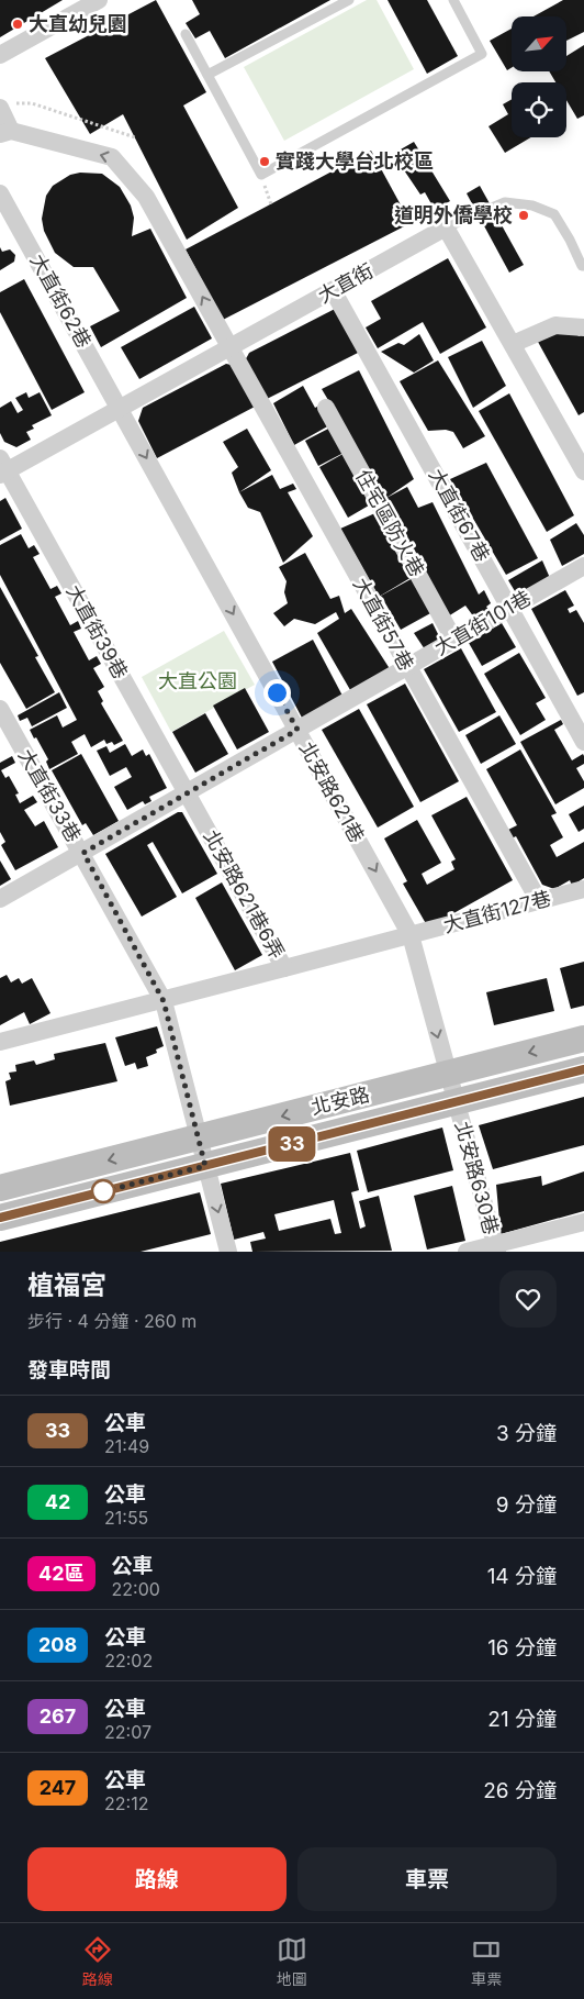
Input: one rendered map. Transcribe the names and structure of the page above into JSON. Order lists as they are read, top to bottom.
{
  "streets": {
    "main road": ["北安路"],
    "street": [
      "大直街",
      "大直街62巷",
      "大直街67巷",
      "住宅區防火巷",
      "大直街101巷",
      "大直街57巷",
      "大直街39巷",
      "北安路621巷",
      "大直街33巷",
      "北安路621巷6弄",
      "大直街127巷",
      "北安路630巷"
    ]
  },
  "crossings": [
    ["大直街", "大直街62巷"],
    ["大直街", "大直街67巷"],
    ["大直街", "大直街57巷"],
    ["大直街", "大直街39巷"],
    ["大直街", "北安路621巷"],
    ["大直街62巷", "北安路621巷"],
    ["大直街67巷", "大直街101巷"],
    ["住宅區防火巷", "大直街101巷"],
    ["大直街101巷", "大直街57巷"],
    ["大直街101巷", "大直街39巷"],
    ["大直街101巷", "北安路621巷"],
    ["大直街101巷", "大直街33巷"],
    ["大直街101巷", "北安路621巷6弄"],
    ["大直街57巷", "大直街127巷"],
    ["大直街39巷", "北安路621巷6弄"],
    ["北安路621巷", "北安路621巷6弄"],
    ["北安路621巷", "大直街127巷"],
    ["北安路621巷", "北安路"],
    ["北安路621巷", "北安路630巷"],
    ["大直街33巷", "北安路"],
    ["北安路621巷6弄", "大直街127巷"],
    ["北安路", "北安路630巷"]
  ],
  "one_way": ["北安路621巷"],
  "parks": ["大直公園"],
  "places": ["大直幼兒園", "實踐大學台北校區", "道明外僑學校"],
  "lines": ["bus line 33"],
  "north": "top right",
  "page": {
    "on_map": "33",
    "heading": [
      ["植福宮", "步行 · 4 分鐘 · 260 m"],
      "發車時間"
    ],
    "list": [
      {
        "mark": "33",
        "name": "公車",
        "note": "21:49",
        "value": "3 分鐘"
      },
      {
        "mark": "42",
        "name": "公車",
        "note": "21:55",
        "value": "9 分鐘"
      },
      {
        "mark": "42區",
        "name": "公車",
        "note": "22:00",
        "value": "14 分鐘"
      },
      {
        "mark": "208",
        "name": "公車",
        "note": "22:02",
        "value": "16 分鐘"
      },
      {
        "mark": "267",
        "name": "公車",
        "note": "22:07",
        "value": "21 分鐘"
      },
      {
        "mark": "247",
        "name": "公車",
        "note": "22:12",
        "value": "26 分鐘"
      }
    ],
    "buttons": ["路線", "車票"],
    "tabs": ["路線", "地圖", "車票"]
  }
}
